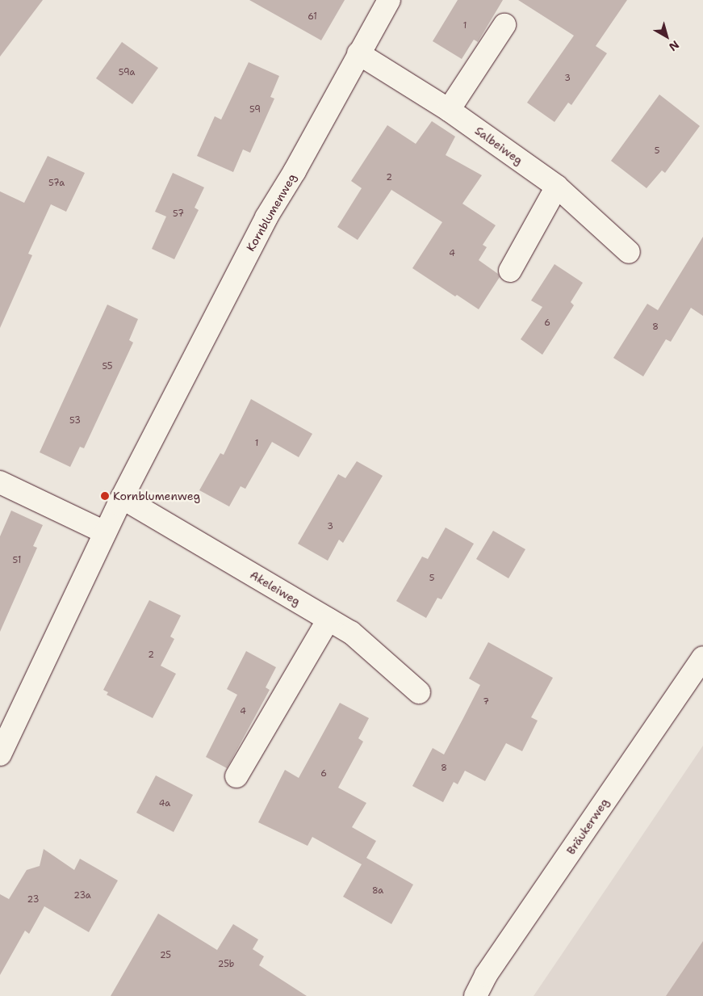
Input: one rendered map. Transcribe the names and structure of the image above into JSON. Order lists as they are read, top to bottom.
{
  "streets": {
    "street": [
      "Salbeiweg",
      "Kornblumenweg",
      "Akeleiweg",
      "Bräukerweg"
    ]
  },
  "crossings": [
    ["Salbeiweg", "Kornblumenweg"],
    ["Kornblumenweg", "Akeleiweg"]
  ],
  "places": ["Kornblumenweg"],
  "house_numbers": [
    "61",
    "1",
    "59a",
    "3",
    "59",
    "5",
    "2",
    "57a",
    "57",
    "4",
    "6",
    "8",
    "55",
    "53",
    "1",
    "3",
    "51",
    "5",
    "2",
    "7",
    "4",
    "8",
    "6",
    "4a",
    "8a",
    "23a",
    "23",
    "25",
    "25b"
  ],
  "north": "bottom right"
}
